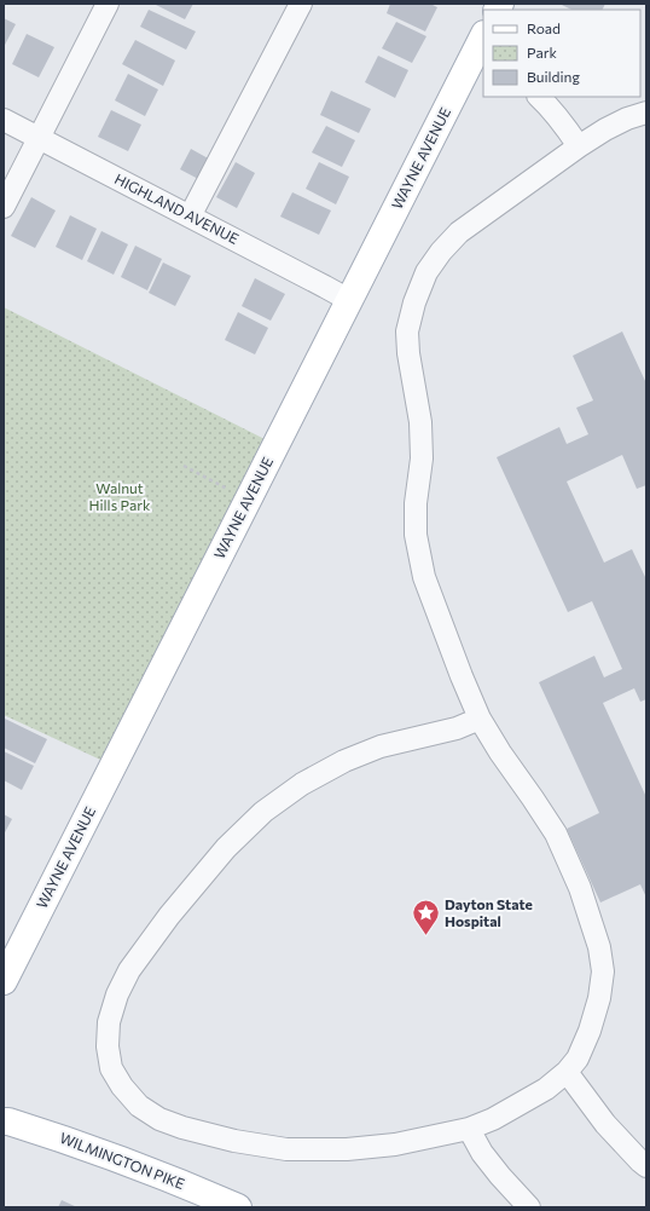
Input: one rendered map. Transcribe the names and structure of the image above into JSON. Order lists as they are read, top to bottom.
{
  "streets": {
    "main road": ["WAYNE AVENUE", "WILMINGTON PIKE"],
    "street": ["HIGHLAND AVENUE"]
  },
  "crossings": [
    ["WAYNE AVENUE", "HIGHLAND AVENUE"]
  ],
  "parks": ["Walnut Hills Park"],
  "places": {
    "place": ["Dayton State Hospital"]
  },
  "legend": ["Road", "Park", "Building"]
}
